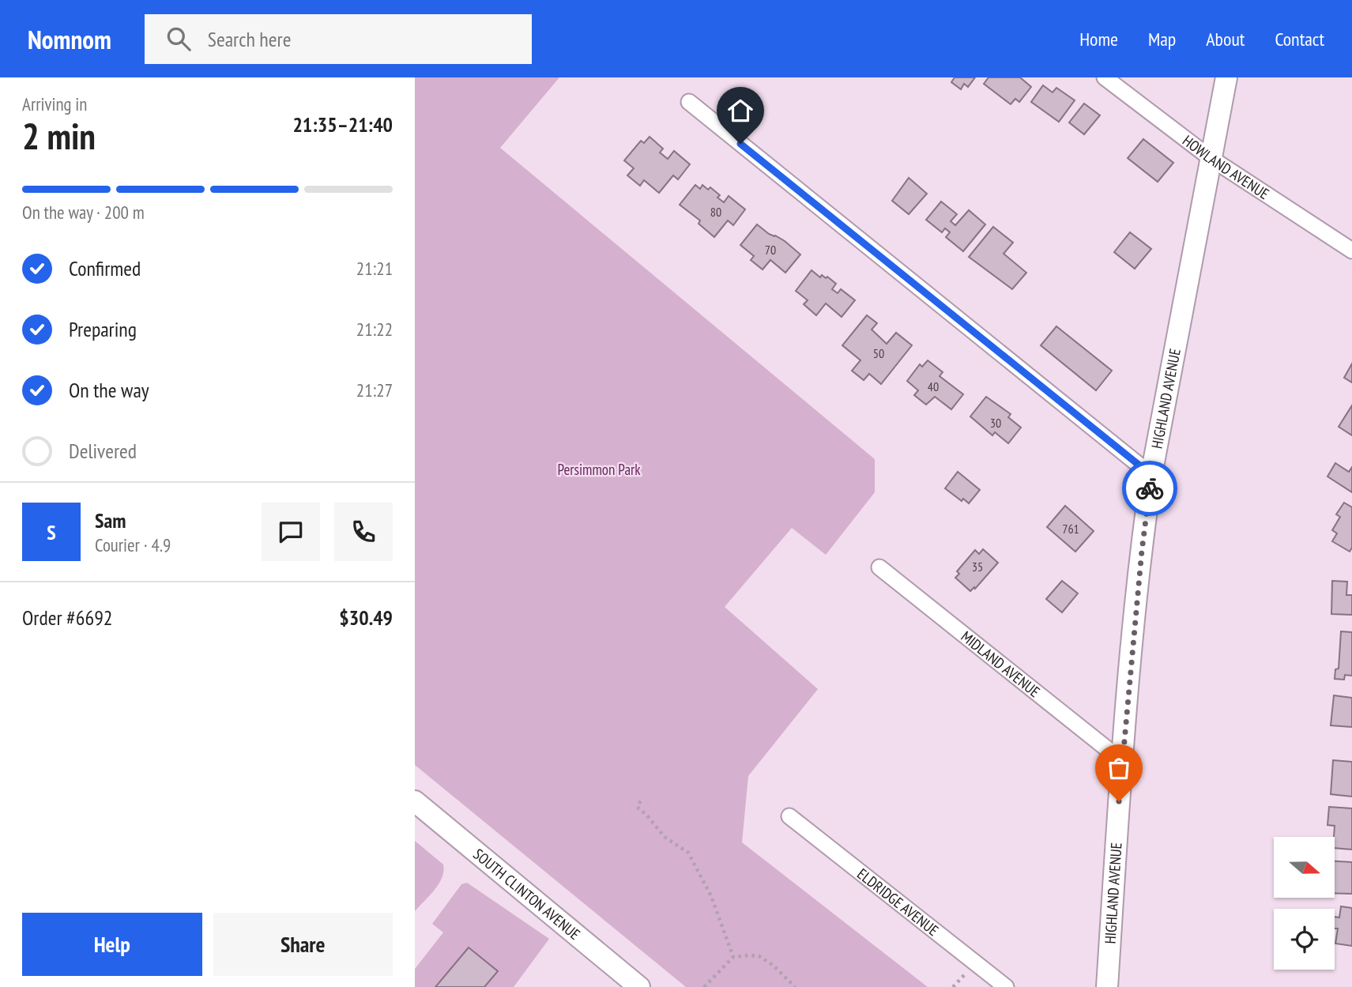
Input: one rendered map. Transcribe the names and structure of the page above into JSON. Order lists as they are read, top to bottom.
{
  "streets": {
    "street": [
      "HOWLAND AVENUE",
      "HIGHLAND AVENUE",
      "MIDLAND AVENUE",
      "SOUTH CLINTON AVENUE",
      "ELDRIDGE AVENUE"
    ]
  },
  "crossings": [
    ["HOWLAND AVENUE", "HIGHLAND AVENUE"],
    ["HIGHLAND AVENUE", "MIDLAND AVENUE"]
  ],
  "parks": ["Persimmon Park"],
  "house_numbers": [
    "80",
    "70",
    "50",
    "40",
    "30",
    "761",
    "35"
  ],
  "north": "right",
  "page": {
    "header": "Nomnom",
    "search": "Search here",
    "nav": [
      "Home",
      "Map",
      "About",
      "Contact"
    ],
    "heading": ["2 min", "Arriving in", "21:35–21:40"],
    "panel": [
      "Sam",
      "Courier · 4.9",
      "Order #6692",
      "$30.49"
    ],
    "bar": "On the way · 200 m",
    "list": [
      ["Confirmed", "21:21"],
      ["Preparing", "21:22"],
      ["On the way", "21:27"],
      "Delivered"
    ],
    "round": "S",
    "buttons": ["Help", "Share"]
  }
}
